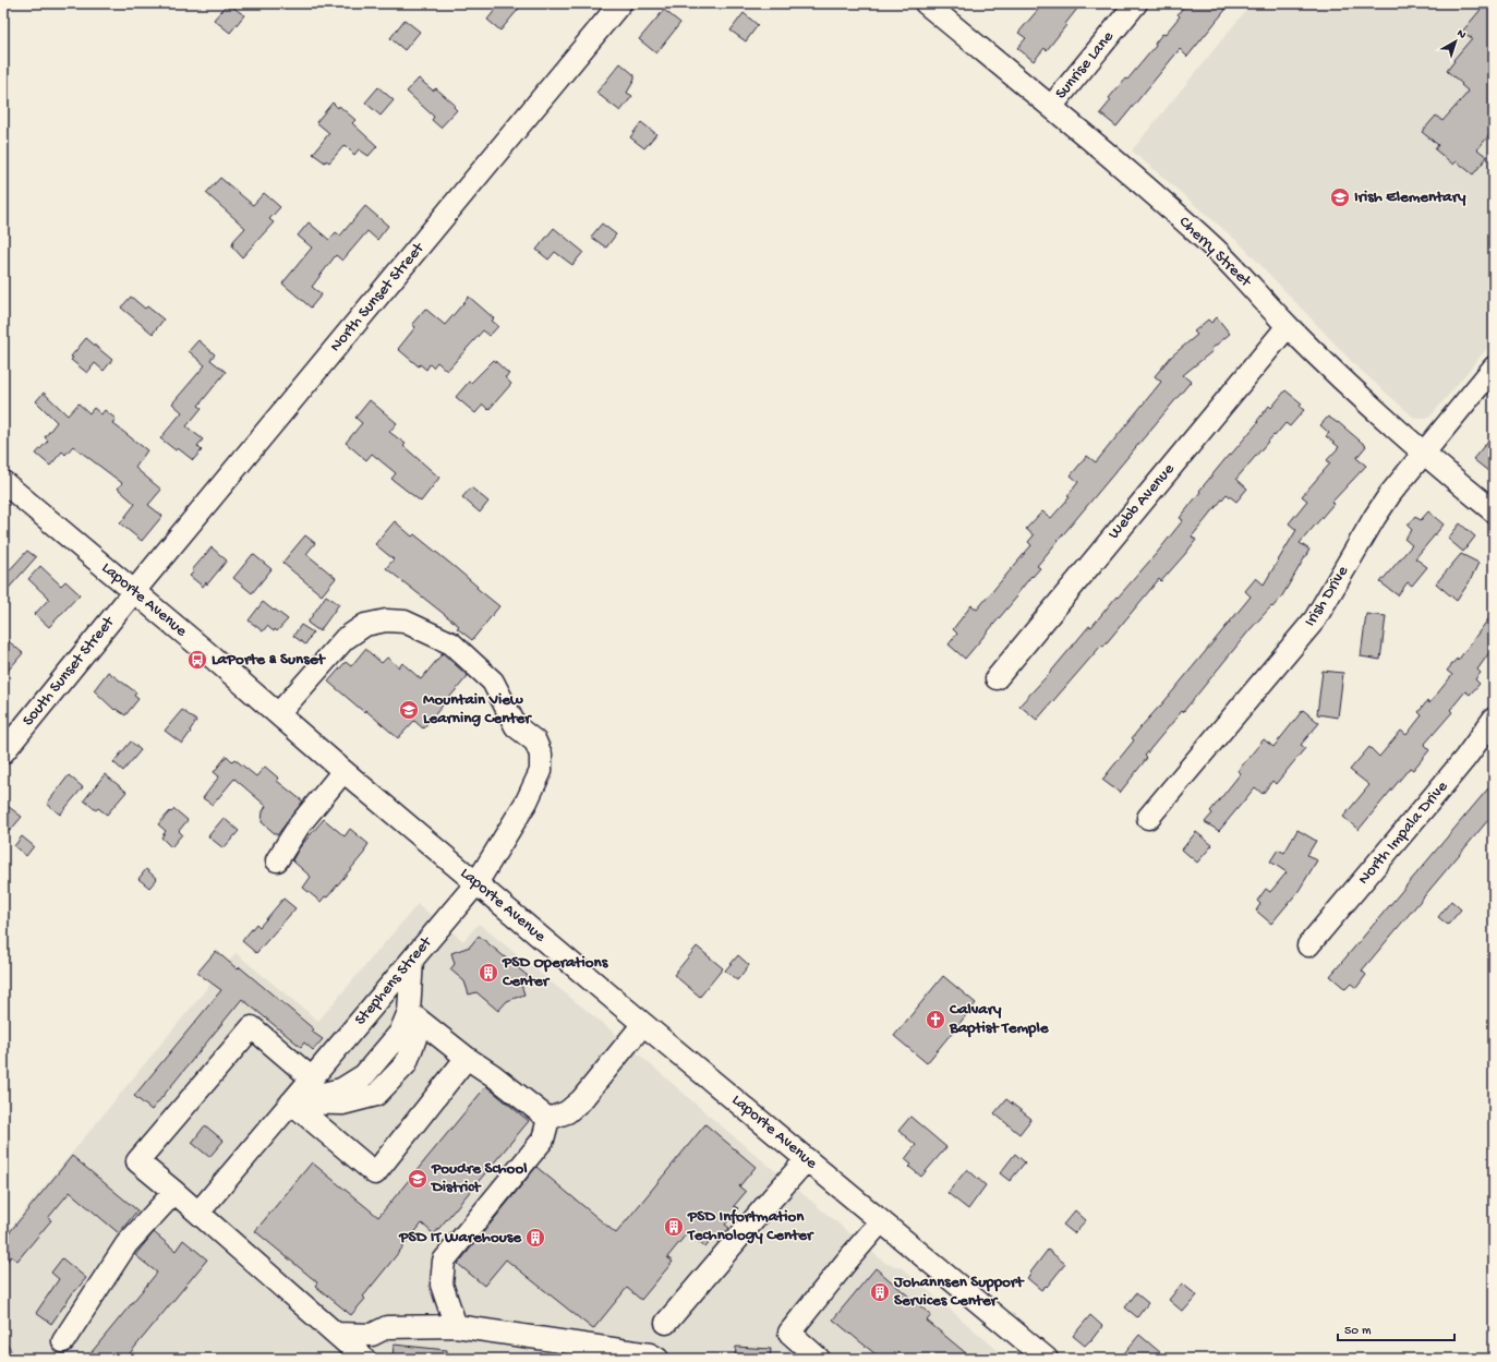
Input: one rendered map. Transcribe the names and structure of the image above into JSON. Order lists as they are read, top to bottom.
{
  "streets": {
    "street": [
      "Sunrise Lane",
      "Cherry Street",
      "North Sunset Street",
      "Webb Avenue",
      "Irish Drive",
      "Laporte Avenue",
      "South Sunset Street",
      "North Impala Drive",
      "Stephens Street"
    ]
  },
  "crossings": [
    ["Sunrise Lane", "Cherry Street"],
    ["Cherry Street", "Webb Avenue"],
    ["Cherry Street", "Irish Drive"],
    ["North Sunset Street", "Laporte Avenue"],
    ["North Sunset Street", "South Sunset Street"],
    ["Laporte Avenue", "South Sunset Street"],
    ["Laporte Avenue", "Stephens Street"]
  ],
  "places": {
    "school or university": ["Irish Elementary", "Mountain View Learning Center", "Poudre School District"],
    "bus stop": ["LaPorte & Sunset"],
    "building": [
      "PSD Operations Center",
      "PSD Infortmation Technology Center",
      "PSD IT Warehouse",
      "Johannsen Support Services Center"
    ],
    "church": ["Calvary Baptist Temple"]
  },
  "scale_bar": "50 m",
  "north": "top right"
}
